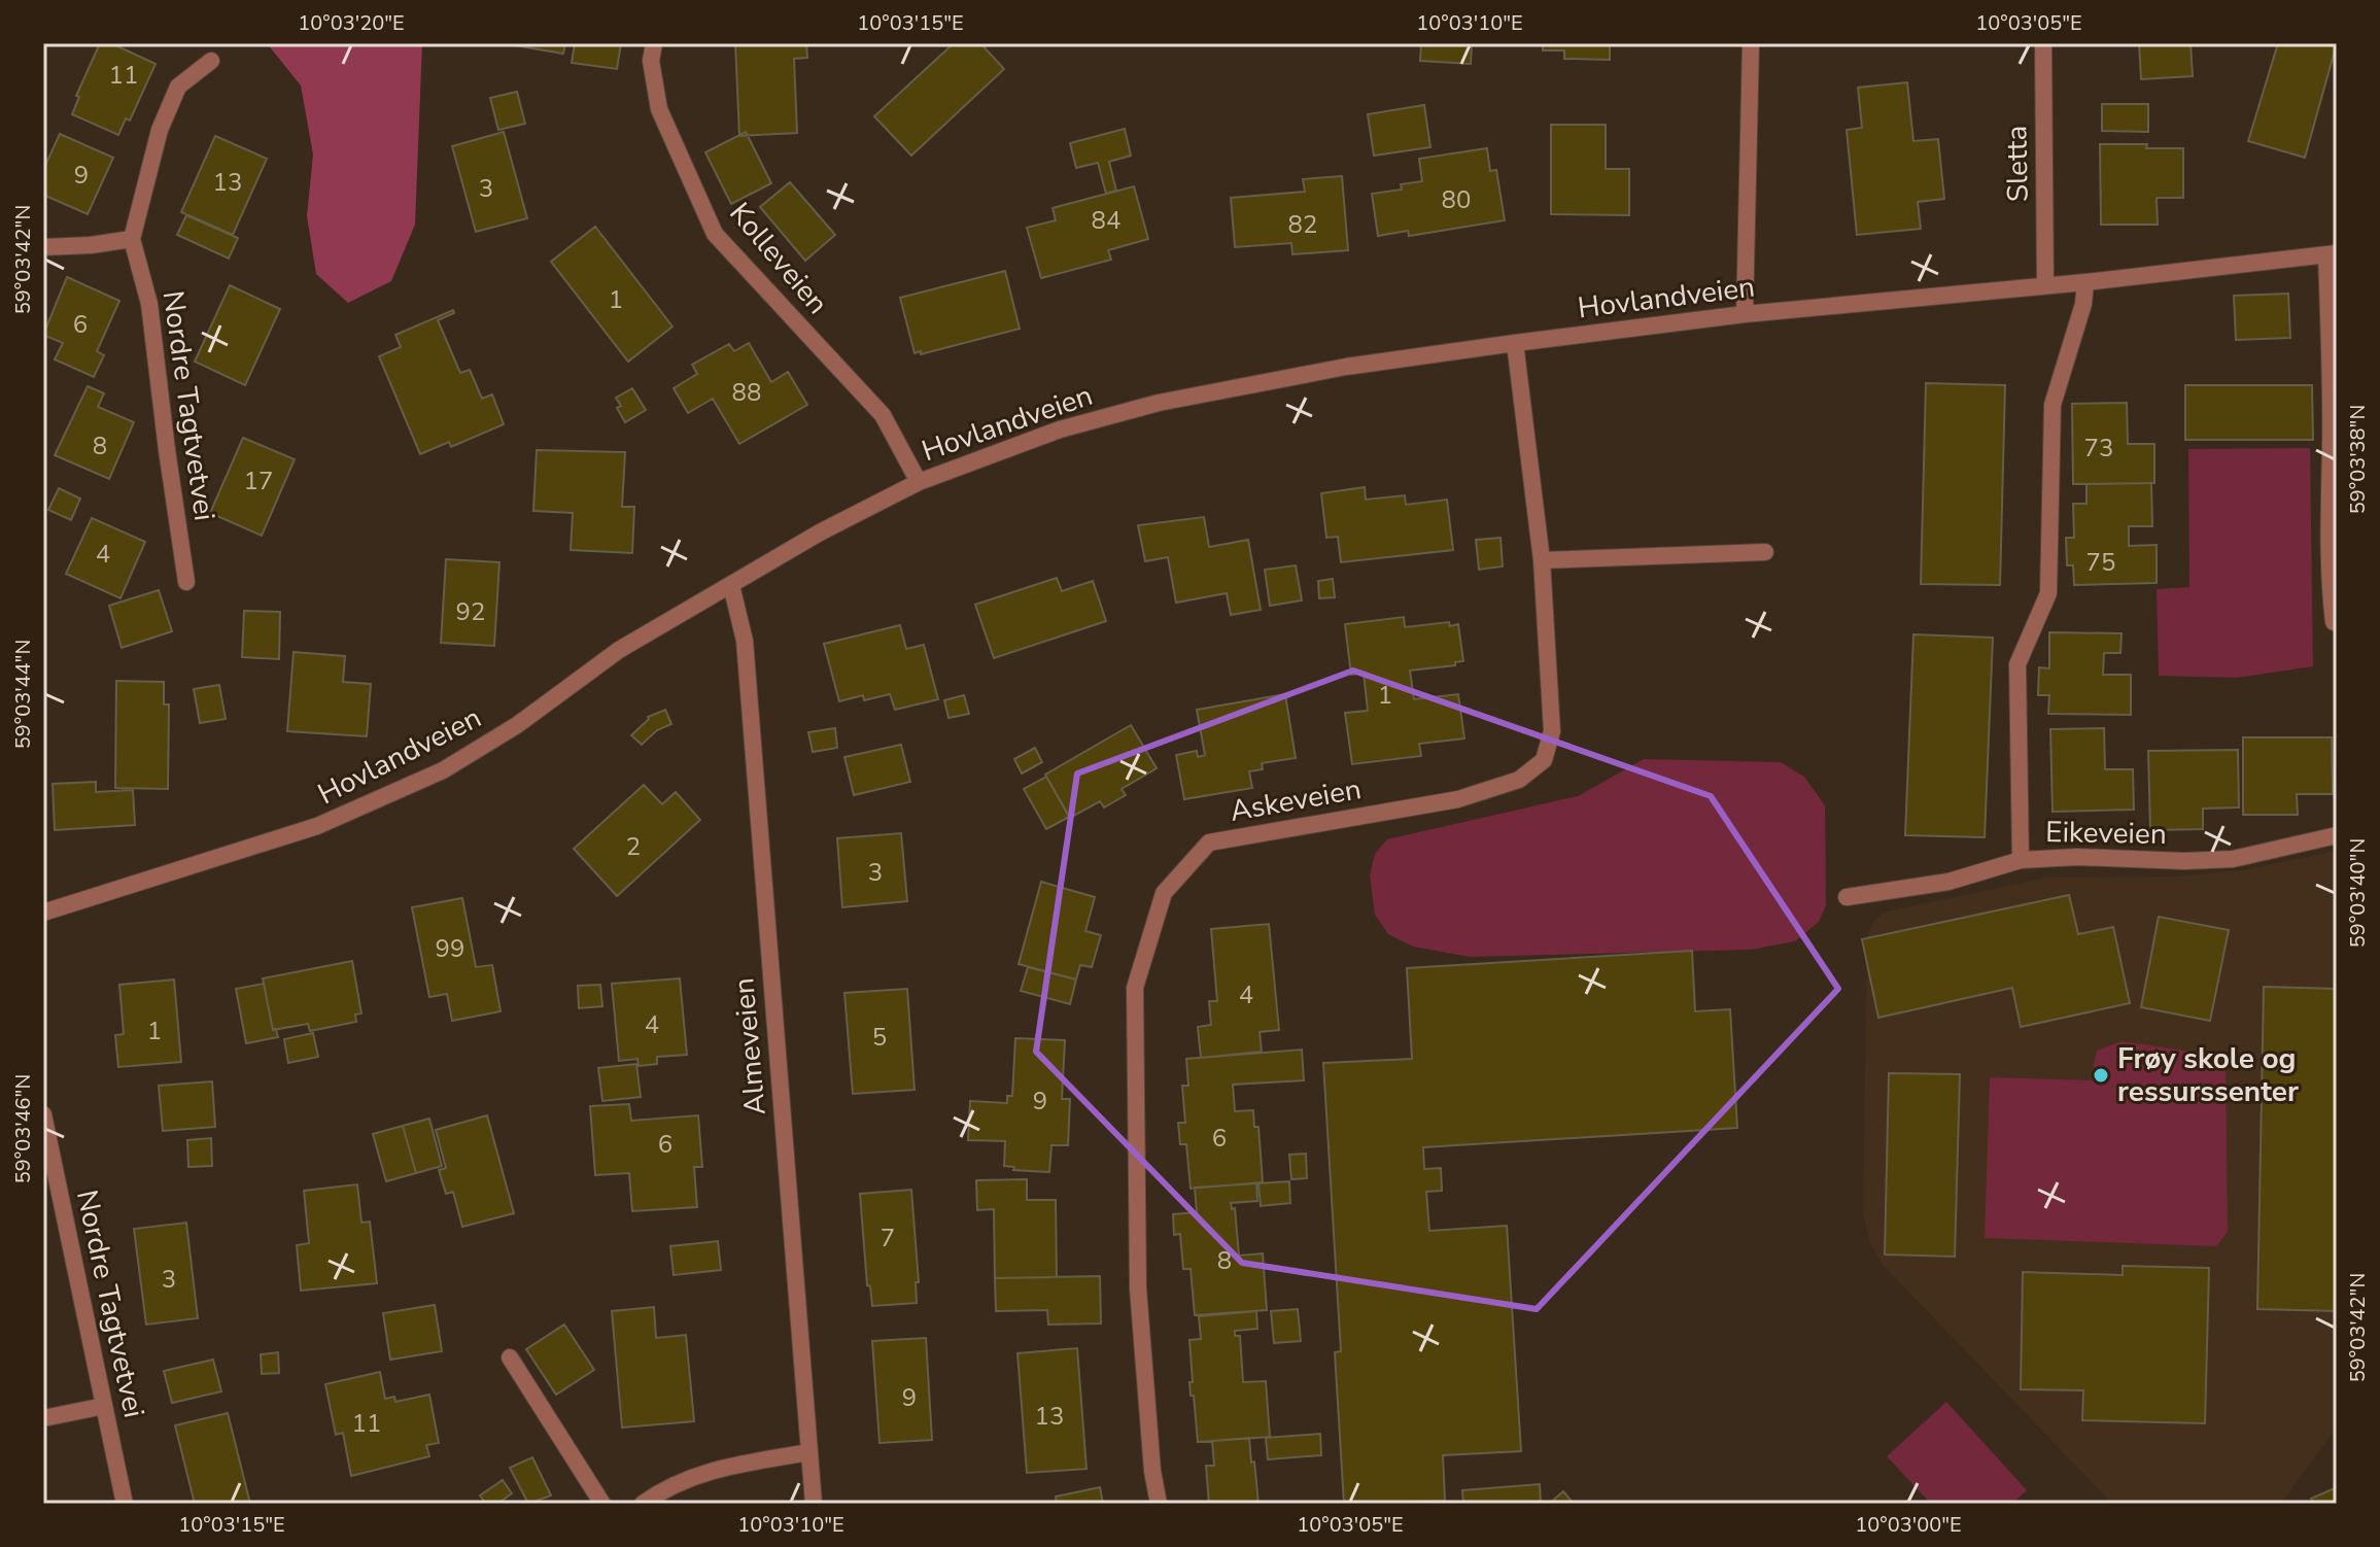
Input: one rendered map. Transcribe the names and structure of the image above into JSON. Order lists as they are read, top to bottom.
{
  "streets": {
    "street": [
      "Sletta",
      "Kolleveien",
      "Hovlandveien",
      "Nordre Tagtvetvei",
      "Askeveien",
      "Eikeveien",
      "Almeveien"
    ]
  },
  "crossings": [
    ["Sletta", "Hovlandveien"],
    ["Kolleveien", "Hovlandveien"],
    ["Hovlandveien", "Askeveien"],
    ["Hovlandveien", "Almeveien"]
  ],
  "places": ["Frøy skole og ressurssenter"],
  "house_numbers": [
    "11",
    "9",
    "13",
    "3",
    "80",
    "84",
    "82",
    "1",
    "6",
    "88",
    "8",
    "73",
    "17",
    "4",
    "75",
    "92",
    "1",
    "2",
    "3",
    "99",
    "4",
    "4",
    "1",
    "5",
    "9",
    "6",
    "6",
    "7",
    "8",
    "3",
    "9",
    "13",
    "11"
  ],
  "coordinates": [
    "10°03'20\"E",
    "10°03'15\"E",
    "10°03'10\"E",
    "10°03'05\"E",
    "59°03'42\"N",
    "59°03'38\"N",
    "59°03'44\"N",
    "59°03'40\"N",
    "59°03'46\"N",
    "10°03'00\"E"
  ]
}
